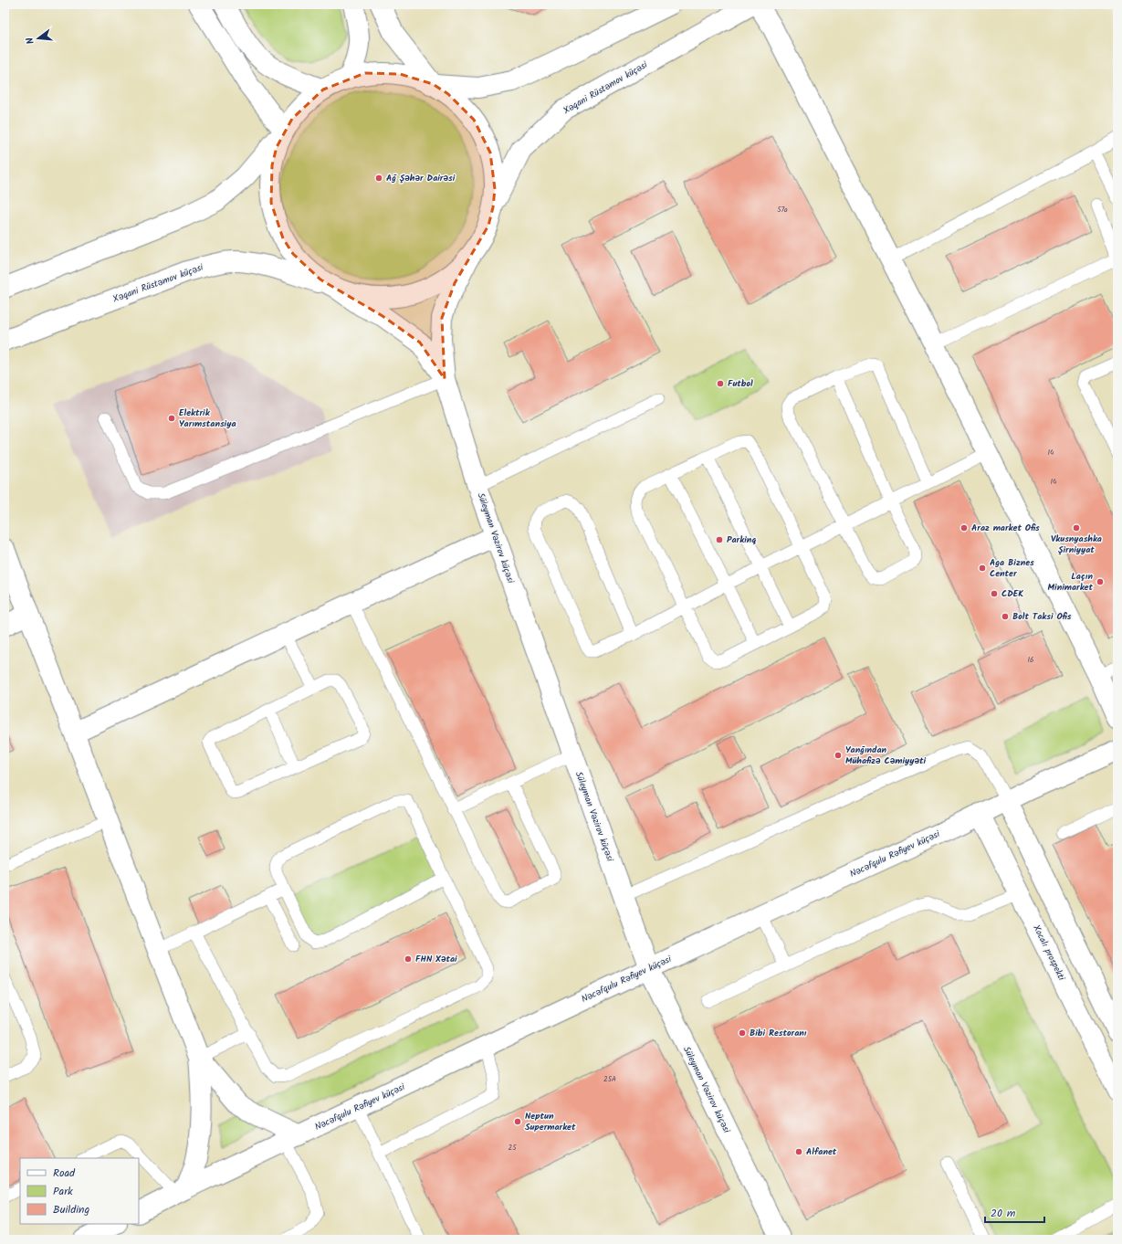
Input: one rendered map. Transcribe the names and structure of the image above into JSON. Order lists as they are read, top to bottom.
{
  "streets": {
    "street": [
      "Xəqani Rüstəmov küçəsi",
      "Süleyman Vəzirov küçəsi",
      "Nəcəfqulu Rəfiyev küçəsi",
      "Xocalı prospekti"
    ]
  },
  "crossings": [
    ["Süleyman Vəzirov küçəsi", "Nəcəfqulu Rəfiyev küçəsi"],
    ["Nəcəfqulu Rəfiyev küçəsi", "Xocalı prospekti"]
  ],
  "places": [
    "Ağ Şəhər Dairəsi",
    "Futbol",
    "Elektrik Yarımstansiya",
    "Araz market Ofis",
    "Vkusnyashka Şirniyyat",
    "Parkinq",
    "Aga Biznes Center",
    "Laçın Minimarket",
    "CDEK",
    "Bolt Taksi Ofis",
    "Yanğından Mühafizə Cəmiyyəti",
    "FHN Xətai",
    "‌Bibi Restoranı",
    "Neptun Supermarket",
    "Alfanet"
  ],
  "house_numbers": [
    "57a",
    "14",
    "14",
    "16",
    "25A",
    "25"
  ],
  "legend": ["Road", "Park", "Building"],
  "scale_bar": "20 m",
  "north": "left"
}
